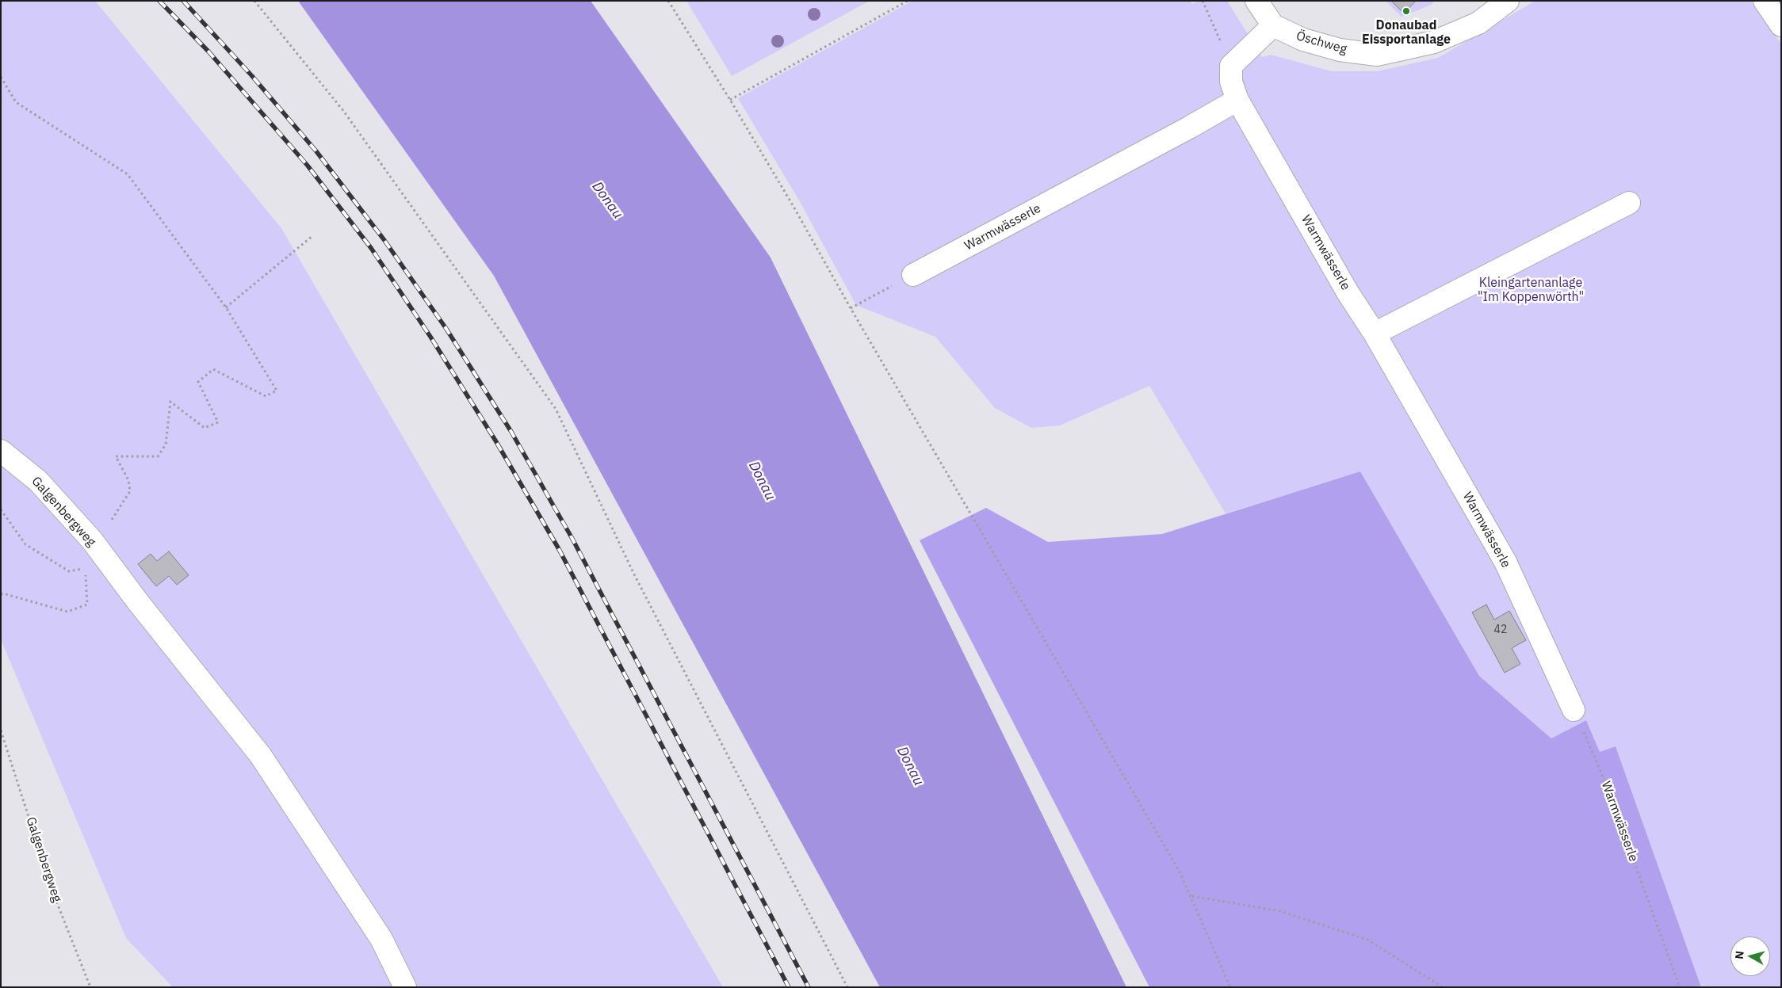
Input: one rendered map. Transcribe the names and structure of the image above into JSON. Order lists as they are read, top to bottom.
{
  "streets": {
    "lane": ["Öschweg", "Warmwässerle", "Galgenbergweg"]
  },
  "water": ["Donau"],
  "parks": ["Kleingartenanlage \"Im Koppenwörth\""],
  "places": ["Donaubad Eissportanlage"],
  "house_numbers": ["42"],
  "north": "left"
}
